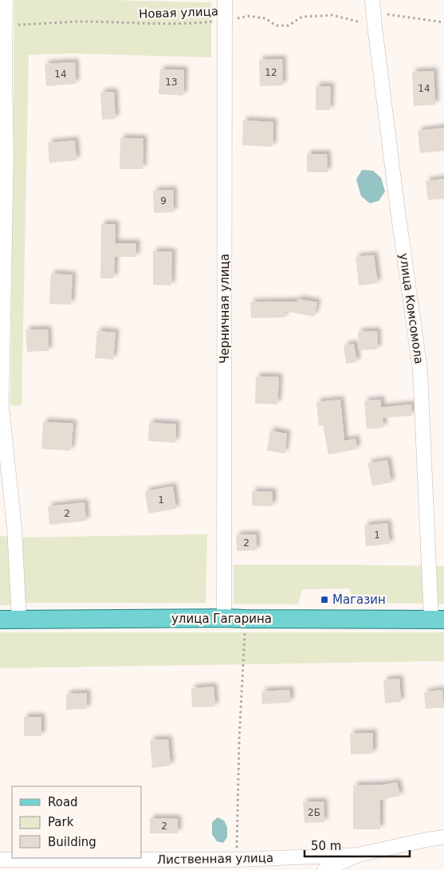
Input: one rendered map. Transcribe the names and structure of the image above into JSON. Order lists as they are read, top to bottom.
{
  "streets": {
    "main road": ["улица Гагарина"],
    "street": ["Черничная улица", "улица Комсомола", "Лиственная улица"],
    "path": ["Новая улица"]
  },
  "crossings": [
    ["Новая улица", "Черничная улица"],
    ["Новая улица", "улица Комсомола"],
    ["Черничная улица", "улица Гагарина"],
    ["улица Комсомола", "улица Гагарина"]
  ],
  "places": {
    "transit": ["Магазин"]
  },
  "house_numbers": [
    "12",
    "14",
    "13",
    "14",
    "9",
    "1",
    "2",
    "1",
    "2",
    "2Б",
    "2"
  ],
  "legend": ["Road", "Park", "Building"],
  "scale_bar": "50 m"
}
